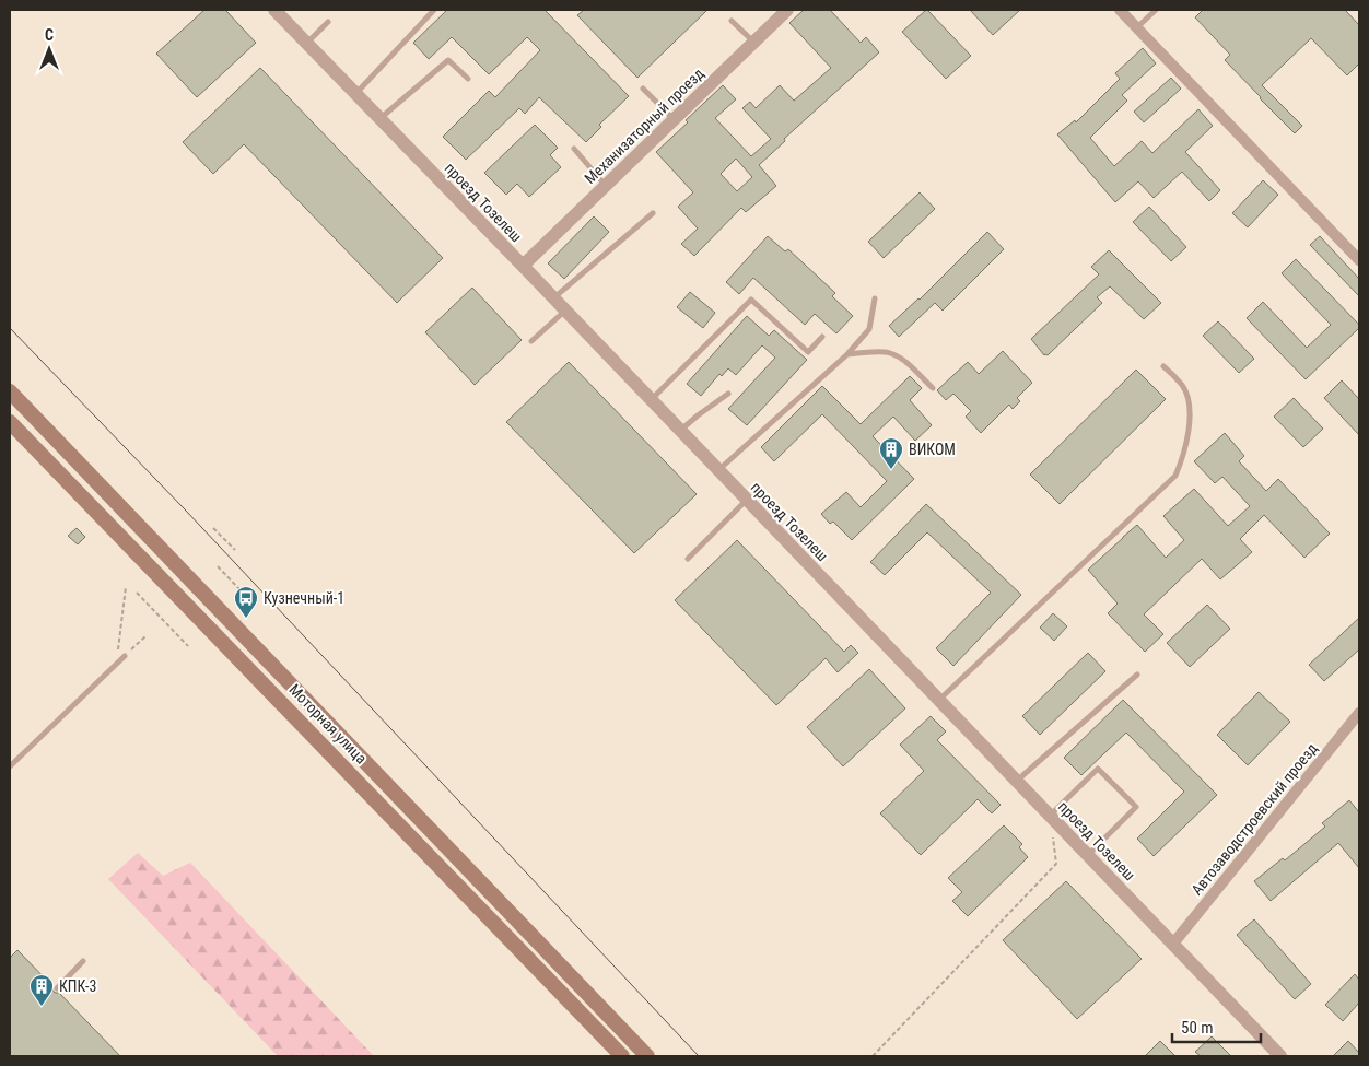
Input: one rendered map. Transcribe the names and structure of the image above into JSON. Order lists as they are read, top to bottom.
{
  "streets": {
    "main road": ["Моторная улица"],
    "street": ["Механизаторный проезд", "проезд Тозелеш", "Автозаводстроевский проезд"]
  },
  "crossings": [
    ["Механизаторный проезд", "проезд Тозелеш"],
    ["проезд Тозелеш", "Автозаводстроевский проезд"]
  ],
  "places": {
    "building": ["ВИКОМ", "КПК-3"],
    "bus stop": ["Кузнечный-1"]
  },
  "scale_bar": "50 m",
  "north": "top"
}
